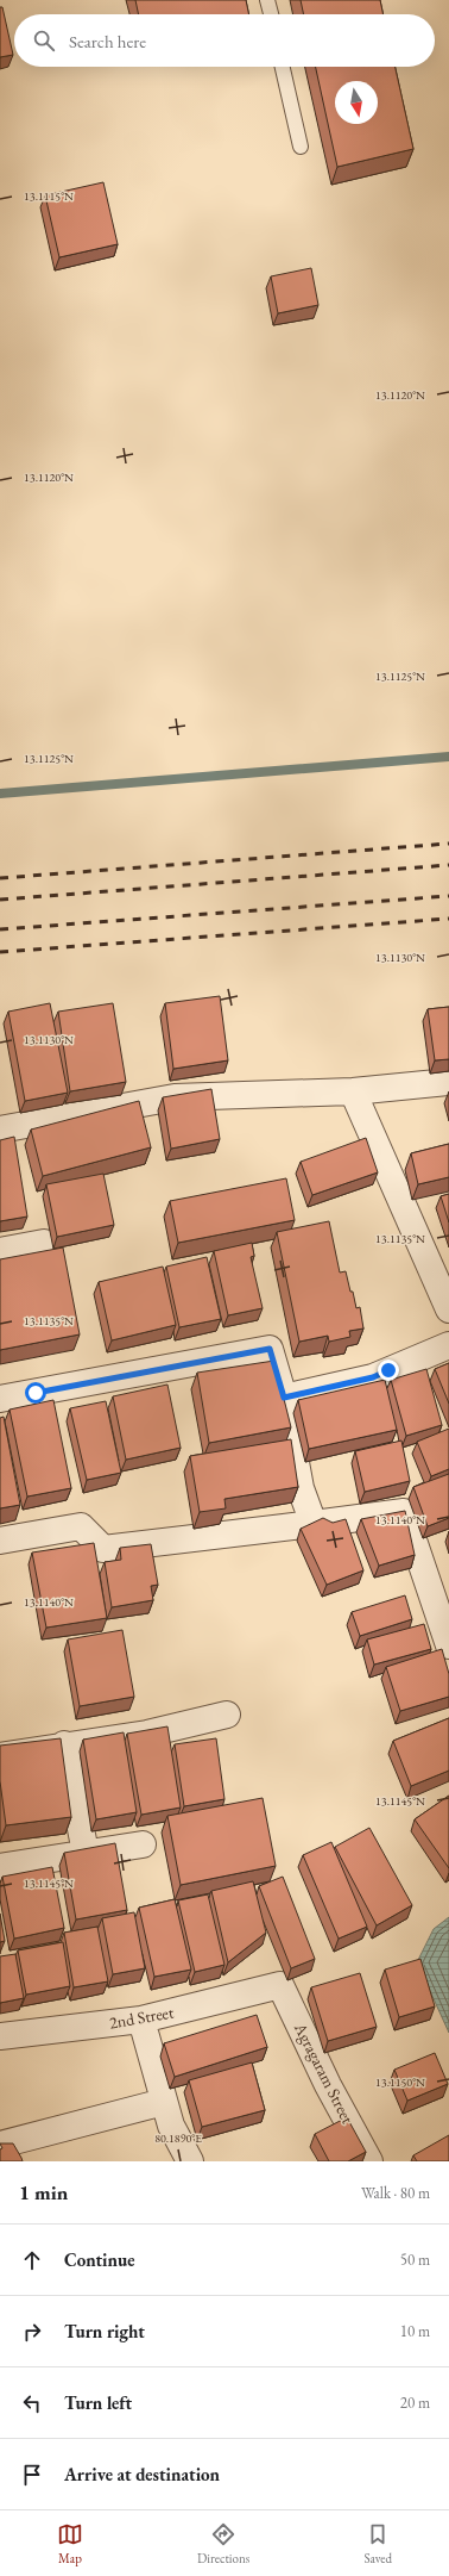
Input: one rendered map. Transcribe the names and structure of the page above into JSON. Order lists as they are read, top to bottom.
{
  "streets": {
    "street": ["2nd Street", "Agragaram Street"]
  },
  "crossings": [
    ["2nd Street", "Agragaram Street"]
  ],
  "north": "bottom",
  "page": {
    "search": "Search here",
    "heading": ["1 min", "Walk · 80 m"],
    "list": [
      ["Continue", "50 m"],
      ["Turn right", "10 m"],
      ["Turn left", "20 m"],
      "Arrive at destination"
    ],
    "nav": ["Map", "Directions", "Saved"]
  },
  "coordinates": [
    "13.1115°N",
    "13.1120°N",
    "13.1125°N",
    "13.1130°N",
    "13.1135°N",
    "13.1140°N",
    "13.1145°N",
    "13.1150°N",
    "80.1890°E"
  ]
}
